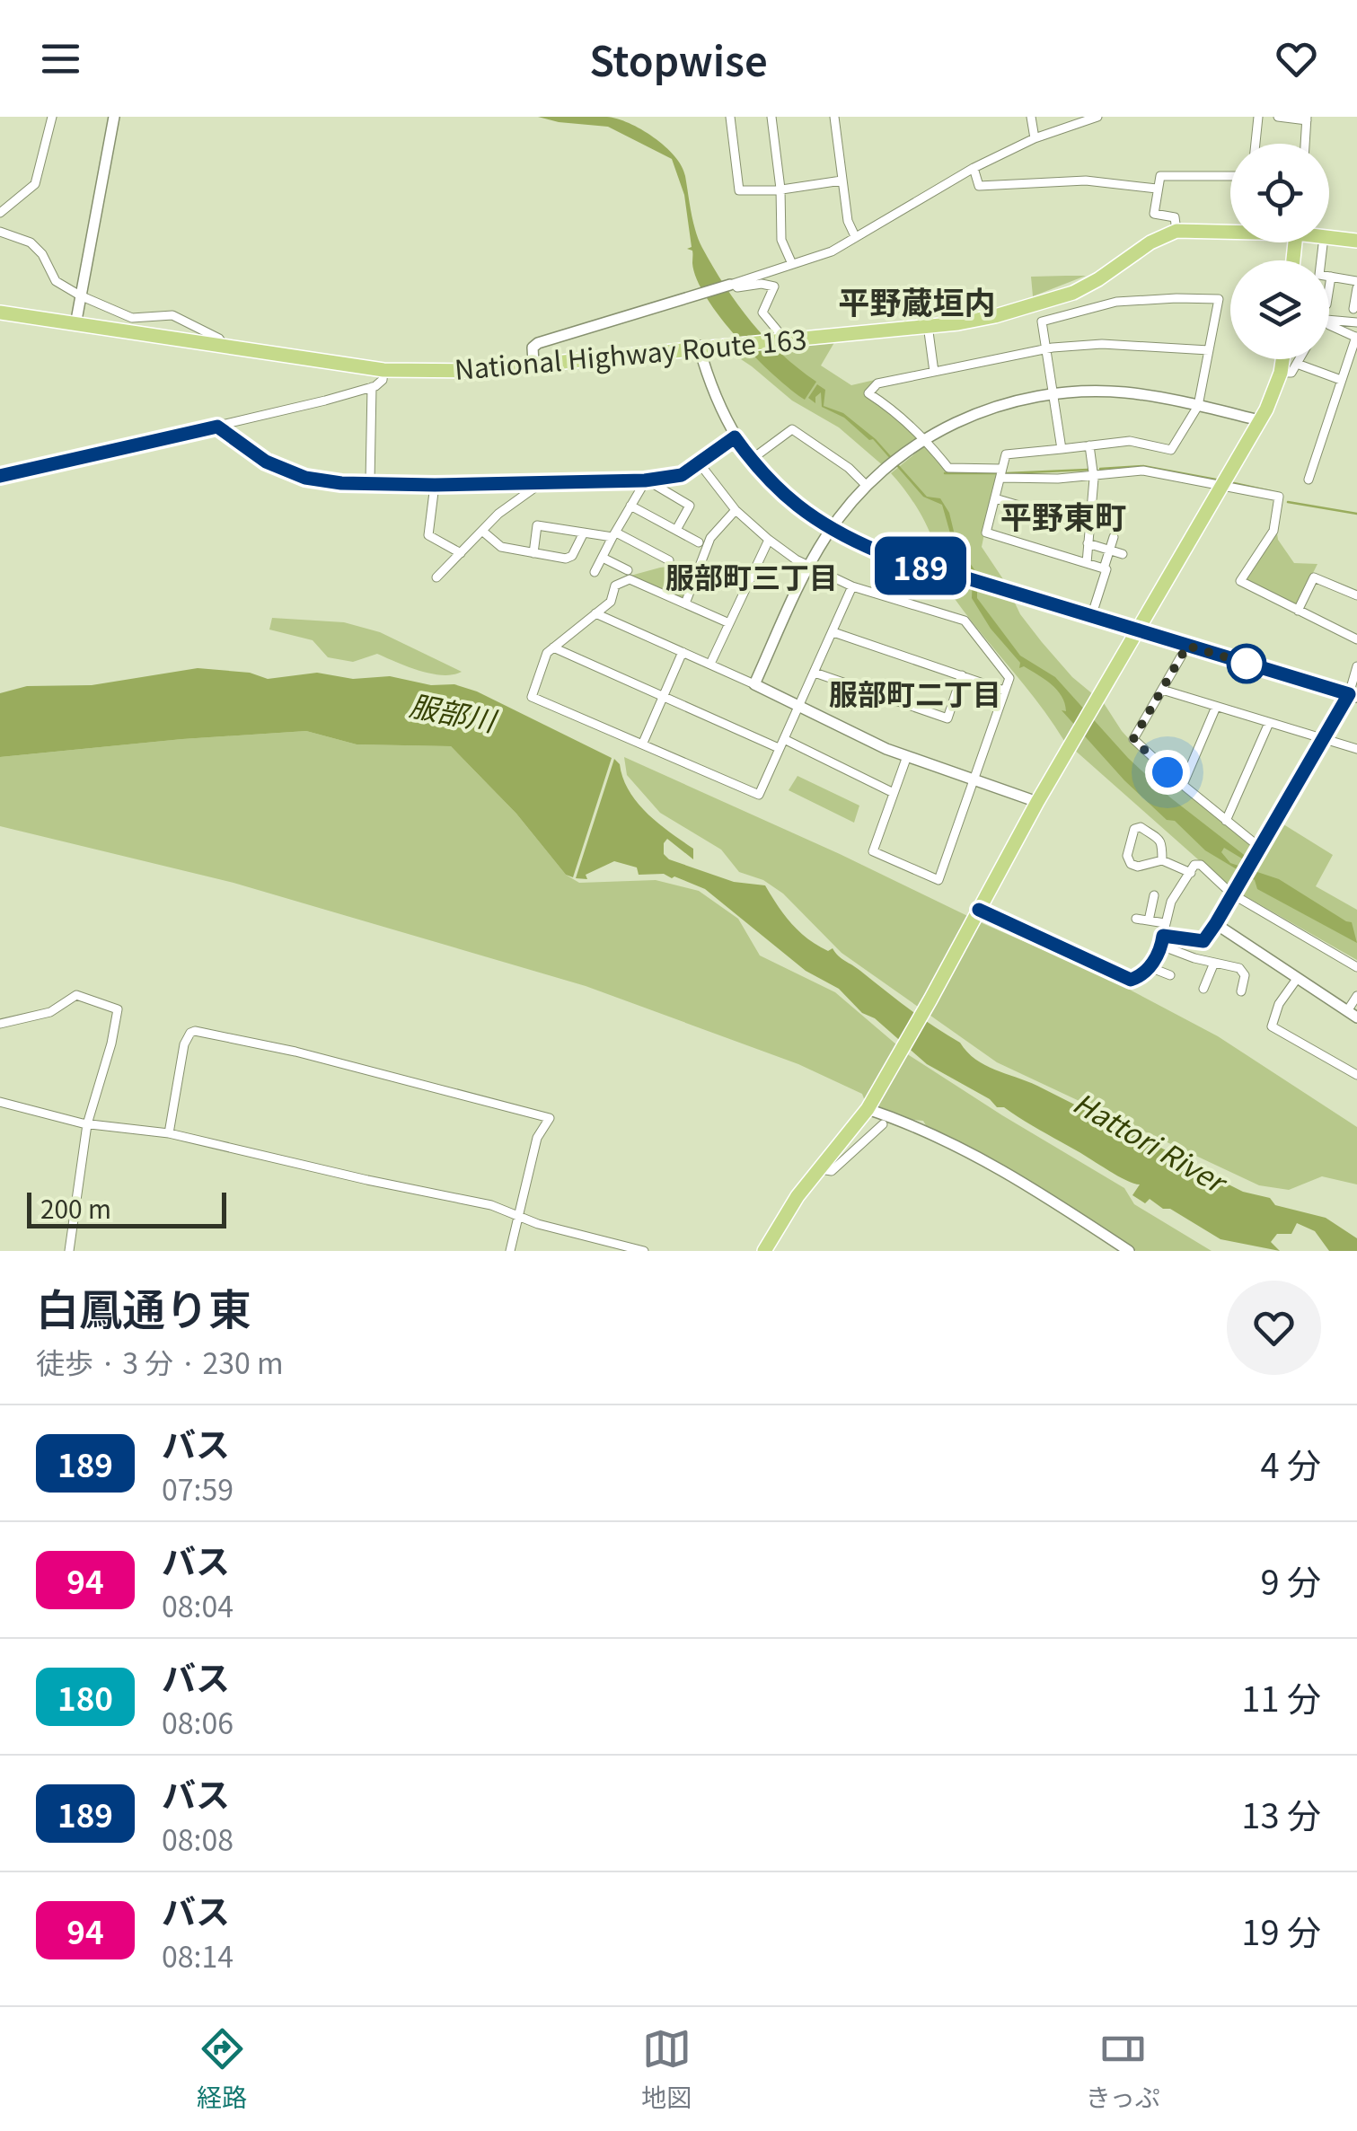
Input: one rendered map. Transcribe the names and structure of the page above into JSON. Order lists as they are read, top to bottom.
{
  "streets": {
    "highway": ["National Highway Route 163"]
  },
  "districts": [
    "平野蔵垣内",
    "平野東町",
    "服部町三丁目",
    "服部町二丁目"
  ],
  "water": ["服部川", "Hattori River"],
  "lines": ["bus line 189"],
  "scale_bar": "200 m",
  "page": {
    "header": "Stopwise",
    "on_map": "189",
    "scale": "200 m",
    "heading": ["白鳳通り東", "徒歩 · 3 分 · 230 m"],
    "list": [
      {
        "mark": "189",
        "name": "バス",
        "note": "07:59",
        "value": "4 分"
      },
      {
        "mark": "94",
        "name": "バス",
        "note": "08:04",
        "value": "9 分"
      },
      {
        "mark": "180",
        "name": "バス",
        "note": "08:06",
        "value": "11 分"
      },
      {
        "mark": "189",
        "name": "バス",
        "note": "08:08",
        "value": "13 分"
      },
      {
        "mark": "94",
        "name": "バス",
        "note": "08:14",
        "value": "19 分"
      }
    ],
    "tabs": ["経路", "地図", "きっぷ"]
  }
}
